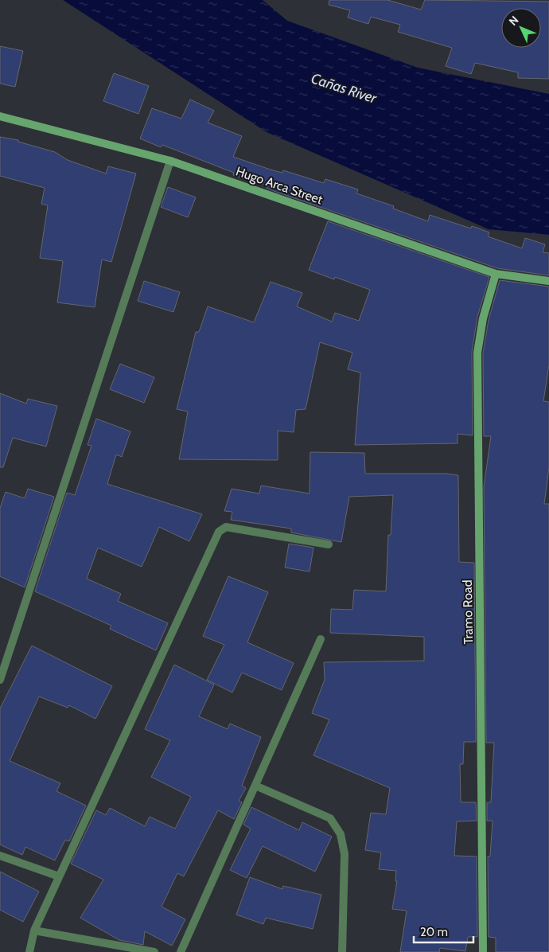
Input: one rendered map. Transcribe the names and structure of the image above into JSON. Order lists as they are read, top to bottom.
{
  "streets": {
    "street": ["Hugo Arca Street", "Tramo Road"]
  },
  "crossings": [
    ["Hugo Arca Street", "Tramo Road"]
  ],
  "water": ["Cañas River"],
  "scale_bar": "20 m",
  "north": "top left"
}
